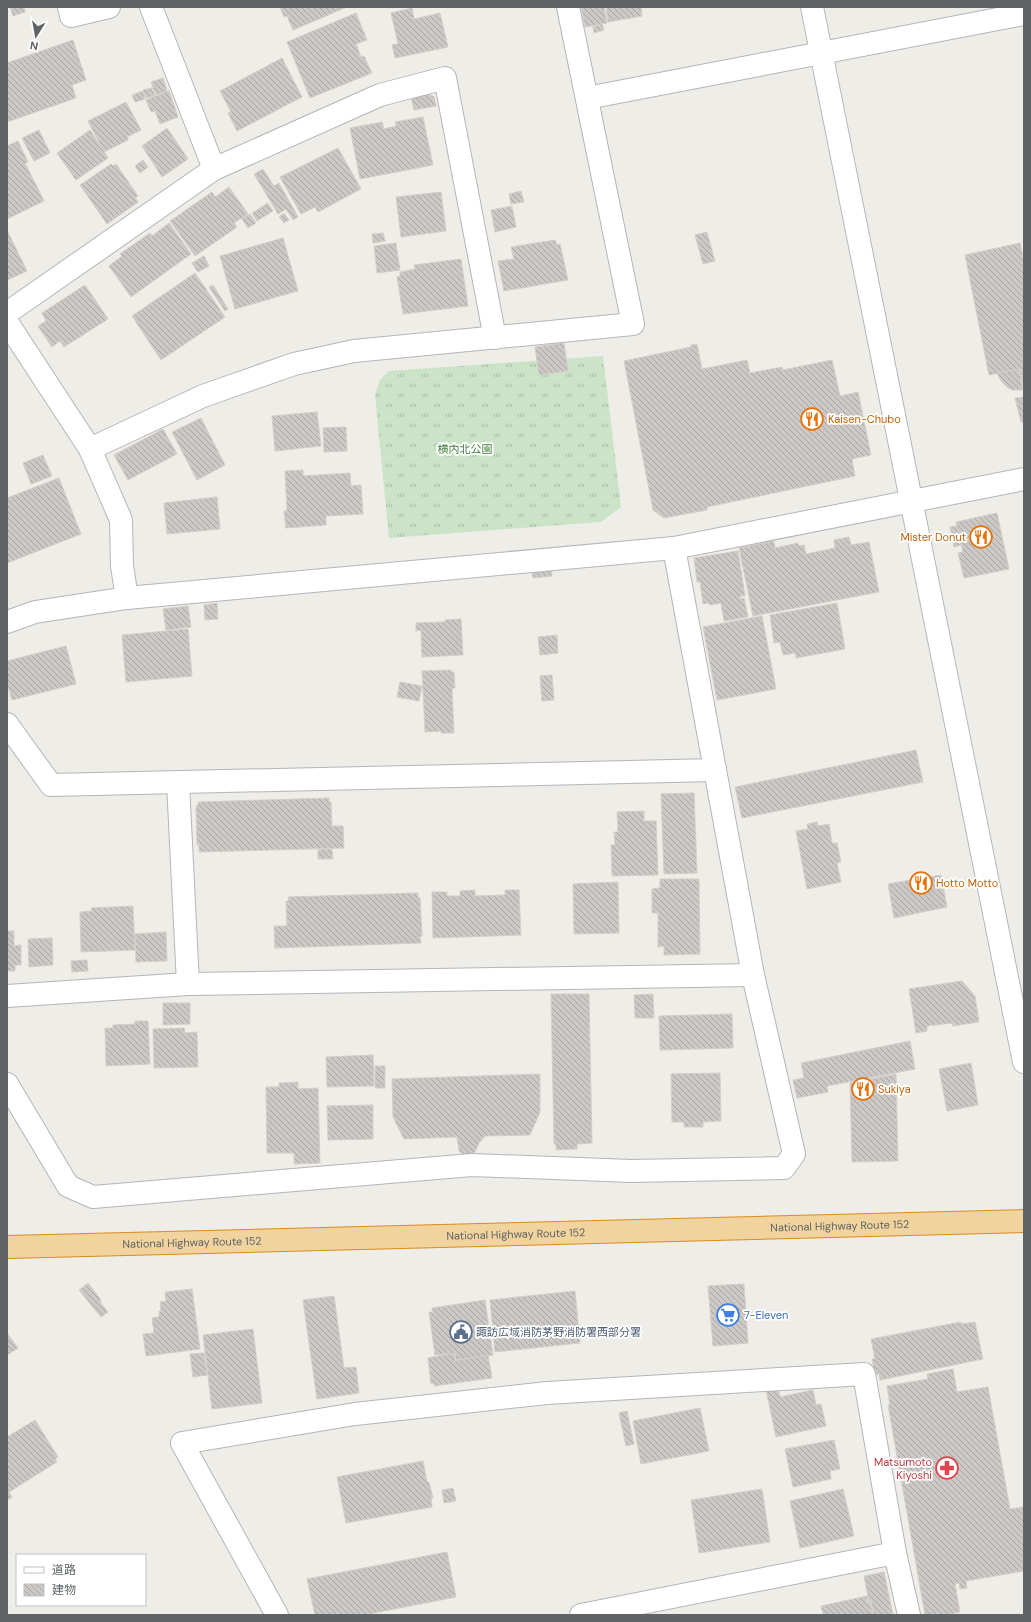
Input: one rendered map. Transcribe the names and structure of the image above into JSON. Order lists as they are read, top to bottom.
{
  "streets": {
    "highway": ["National Highway Route 152"]
  },
  "parks": ["横内北公園"],
  "places": {
    "restaurant": [
      "Kaisen-Chubo",
      "Mister Donut",
      "Hotto Motto",
      "Sukiya"
    ],
    "supermarket": ["7-Eleven"],
    "public building": ["諏訪広域消防茅野消防署西部分署"],
    "pharmacy": ["Matsumoto Kiyoshi"]
  },
  "legend": ["道路", "建物"],
  "north": "bottom"
}
